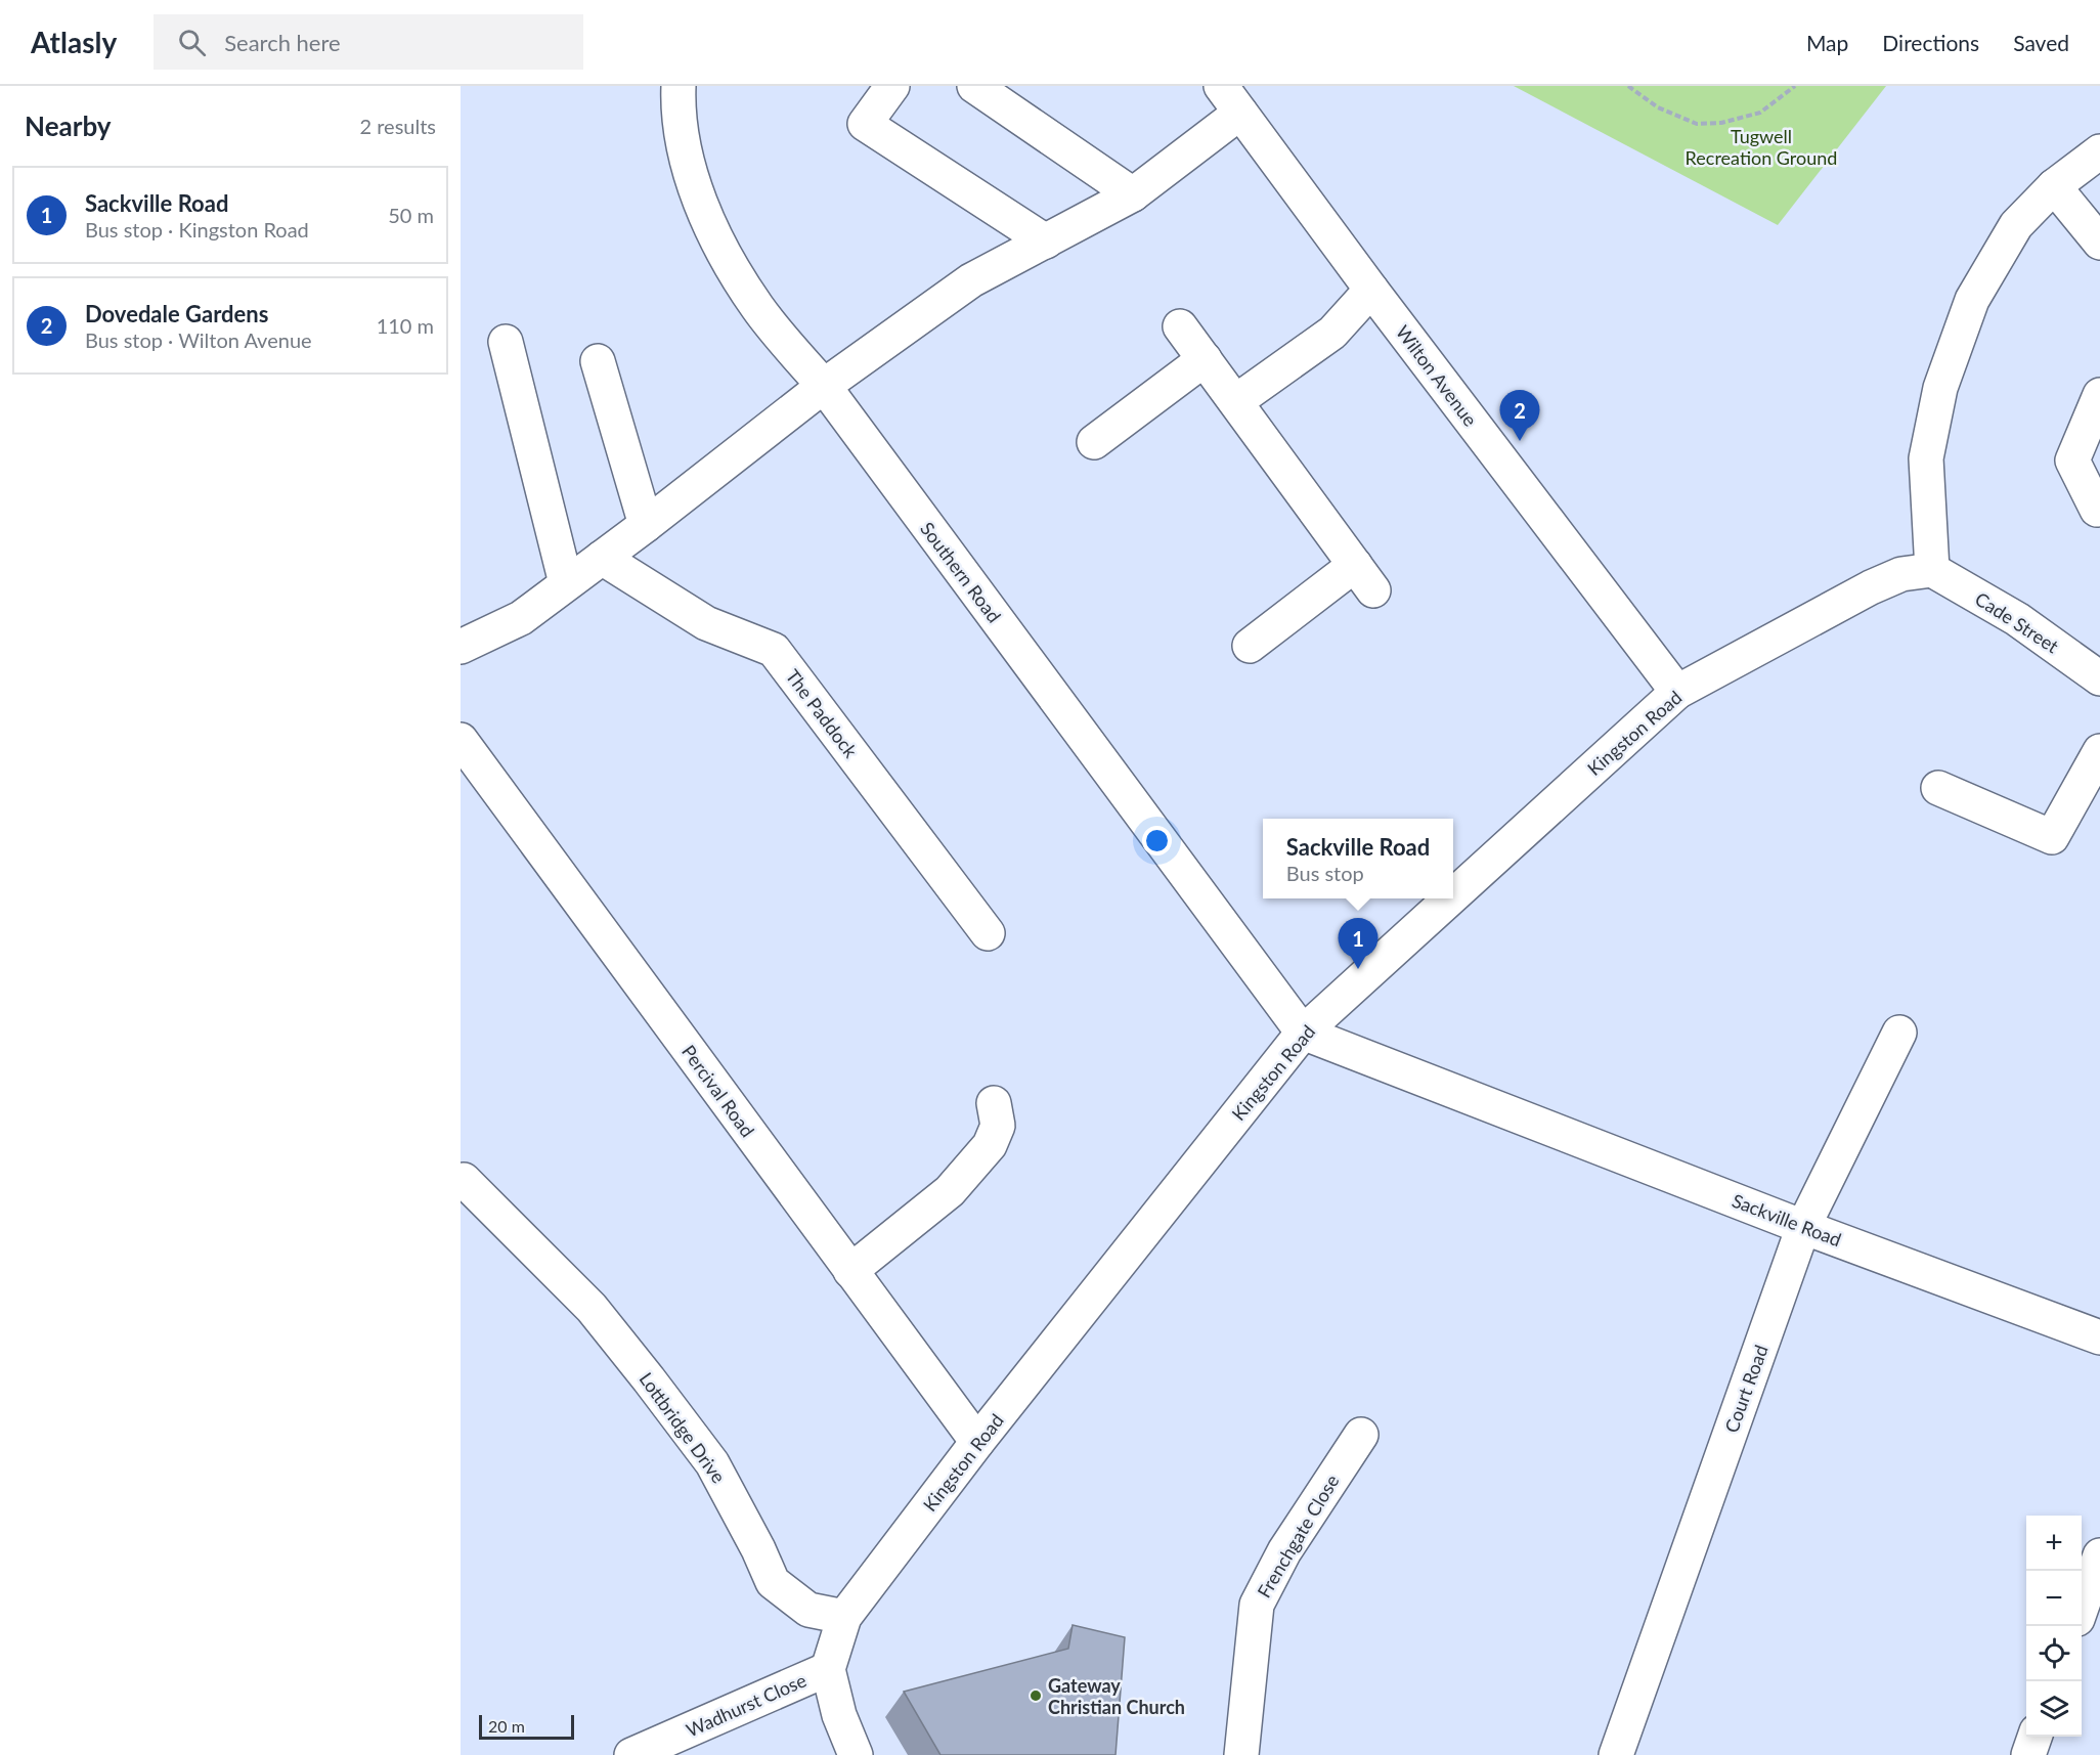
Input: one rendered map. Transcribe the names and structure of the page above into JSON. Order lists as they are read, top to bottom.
{
  "streets": {
    "street": [
      "Wilton Avenue",
      "Southern Road",
      "Cade Street",
      "The Paddock",
      "Kingston Road",
      "Percival Road",
      "Sackville Road",
      "Court Road",
      "Lottbridge Drive",
      "Frenchgate Close",
      "Wadhurst Close"
    ]
  },
  "crossings": [
    ["Wilton Avenue", "Kingston Road"],
    ["Southern Road", "Kingston Road"],
    ["Southern Road", "Sackville Road"],
    ["Cade Street", "Kingston Road"],
    ["Kingston Road", "Percival Road"],
    ["Kingston Road", "Sackville Road"],
    ["Kingston Road", "Lottbridge Drive"],
    ["Sackville Road", "Court Road"]
  ],
  "parks": ["Tugwell Recreation Ground"],
  "places": ["Gateway Christian Church"],
  "scale_bar": "20 m",
  "page": {
    "header": "Atlasly",
    "search": "Search here",
    "nav": ["Map", "Directions", "Saved"],
    "heading": ["Nearby", "2 results"],
    "list": [
      {
        "mark": "1",
        "name": "Sackville Road",
        "note": "Bus stop · Kingston Road",
        "value": "50 m"
      },
      {
        "mark": "2",
        "name": "Dovedale Gardens",
        "note": "Bus stop · Wilton Avenue",
        "value": "110 m"
      }
    ],
    "pins": ["2", "1"],
    "popup": ["Sackville Road", "Bus stop"],
    "map_buttons": ["+", "−"],
    "scale": "20 m"
  }
}
